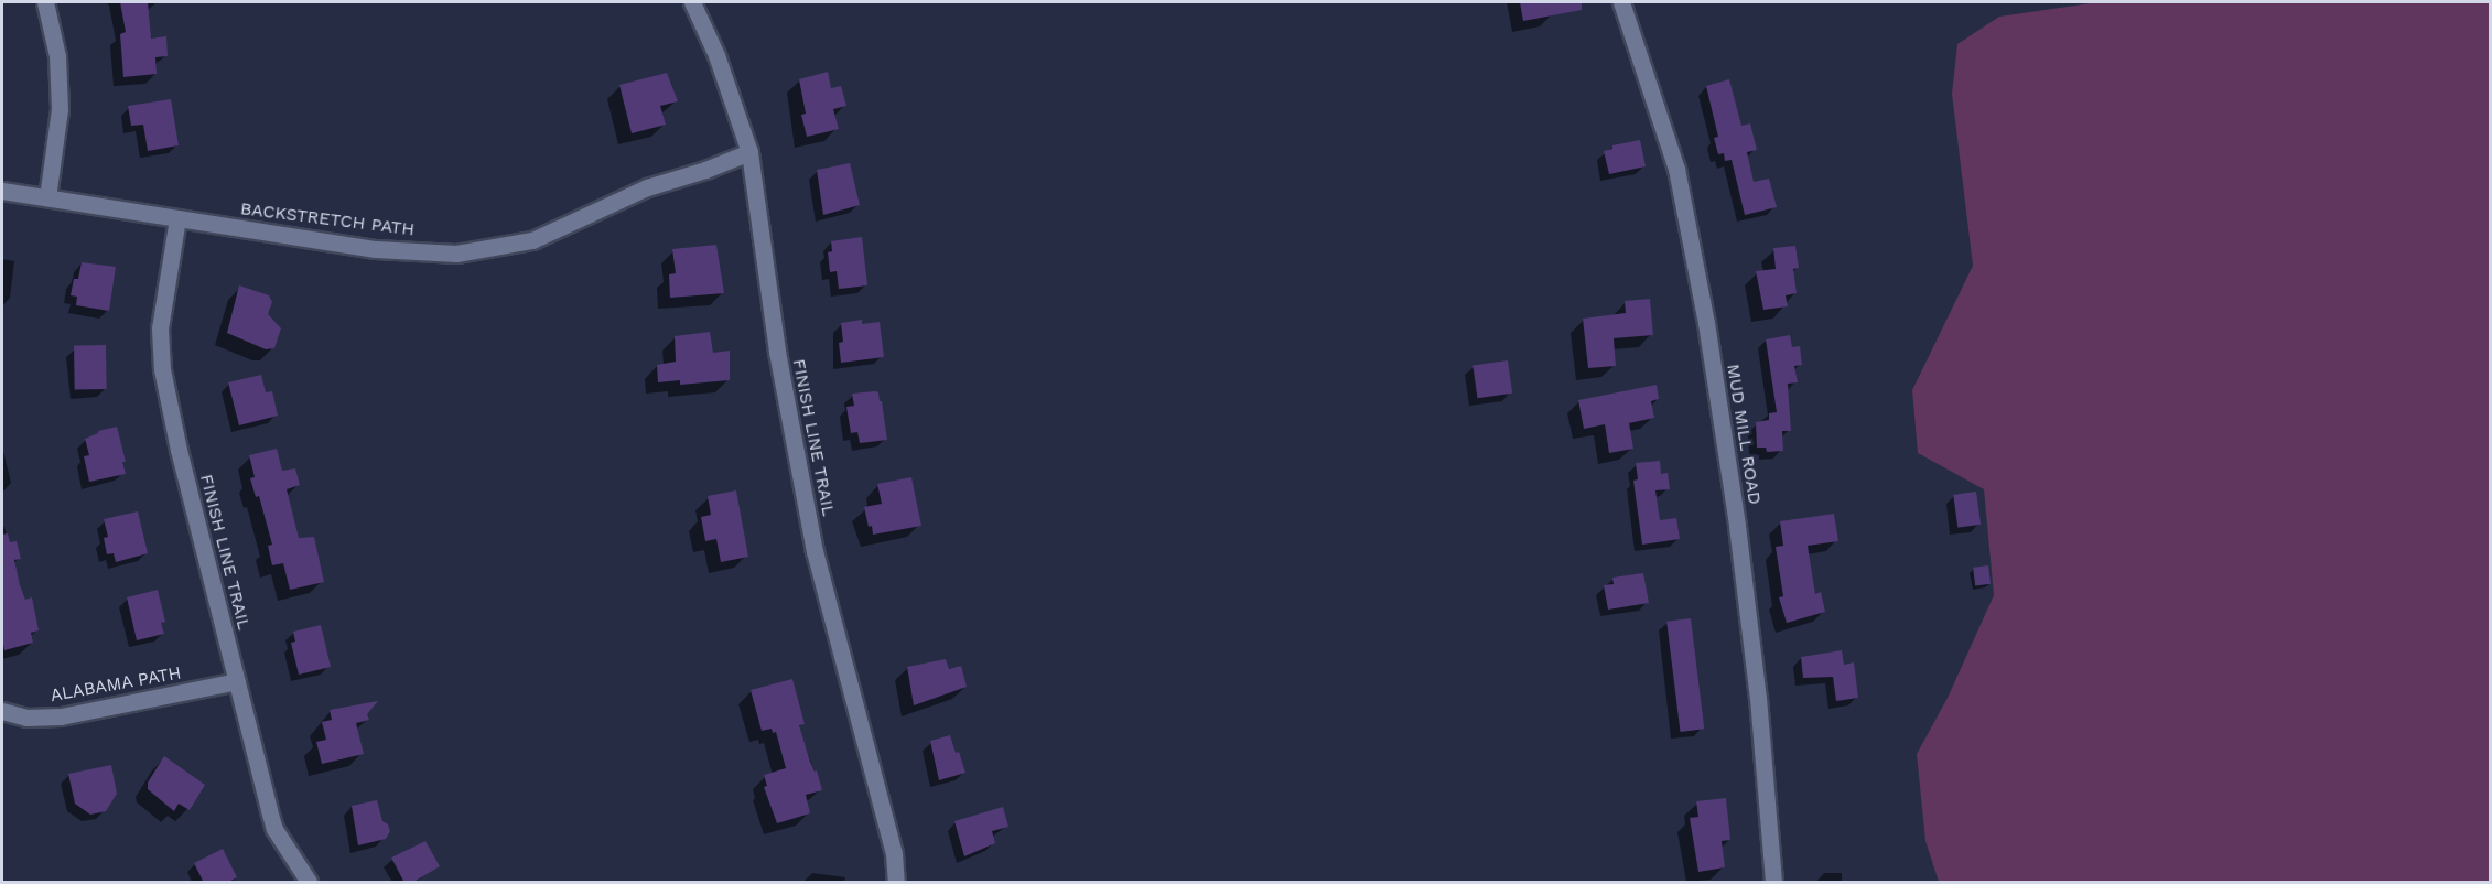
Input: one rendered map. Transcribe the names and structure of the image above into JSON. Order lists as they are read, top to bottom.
{
  "streets": {
    "street": [
      "BACKSTRETCH PATH",
      "MUD MILL ROAD",
      "FINISH LINE TRAIL",
      "ALABAMA PATH"
    ]
  },
  "crossings": [
    ["BACKSTRETCH PATH", "FINISH LINE TRAIL"],
    ["FINISH LINE TRAIL", "ALABAMA PATH"]
  ]
}
